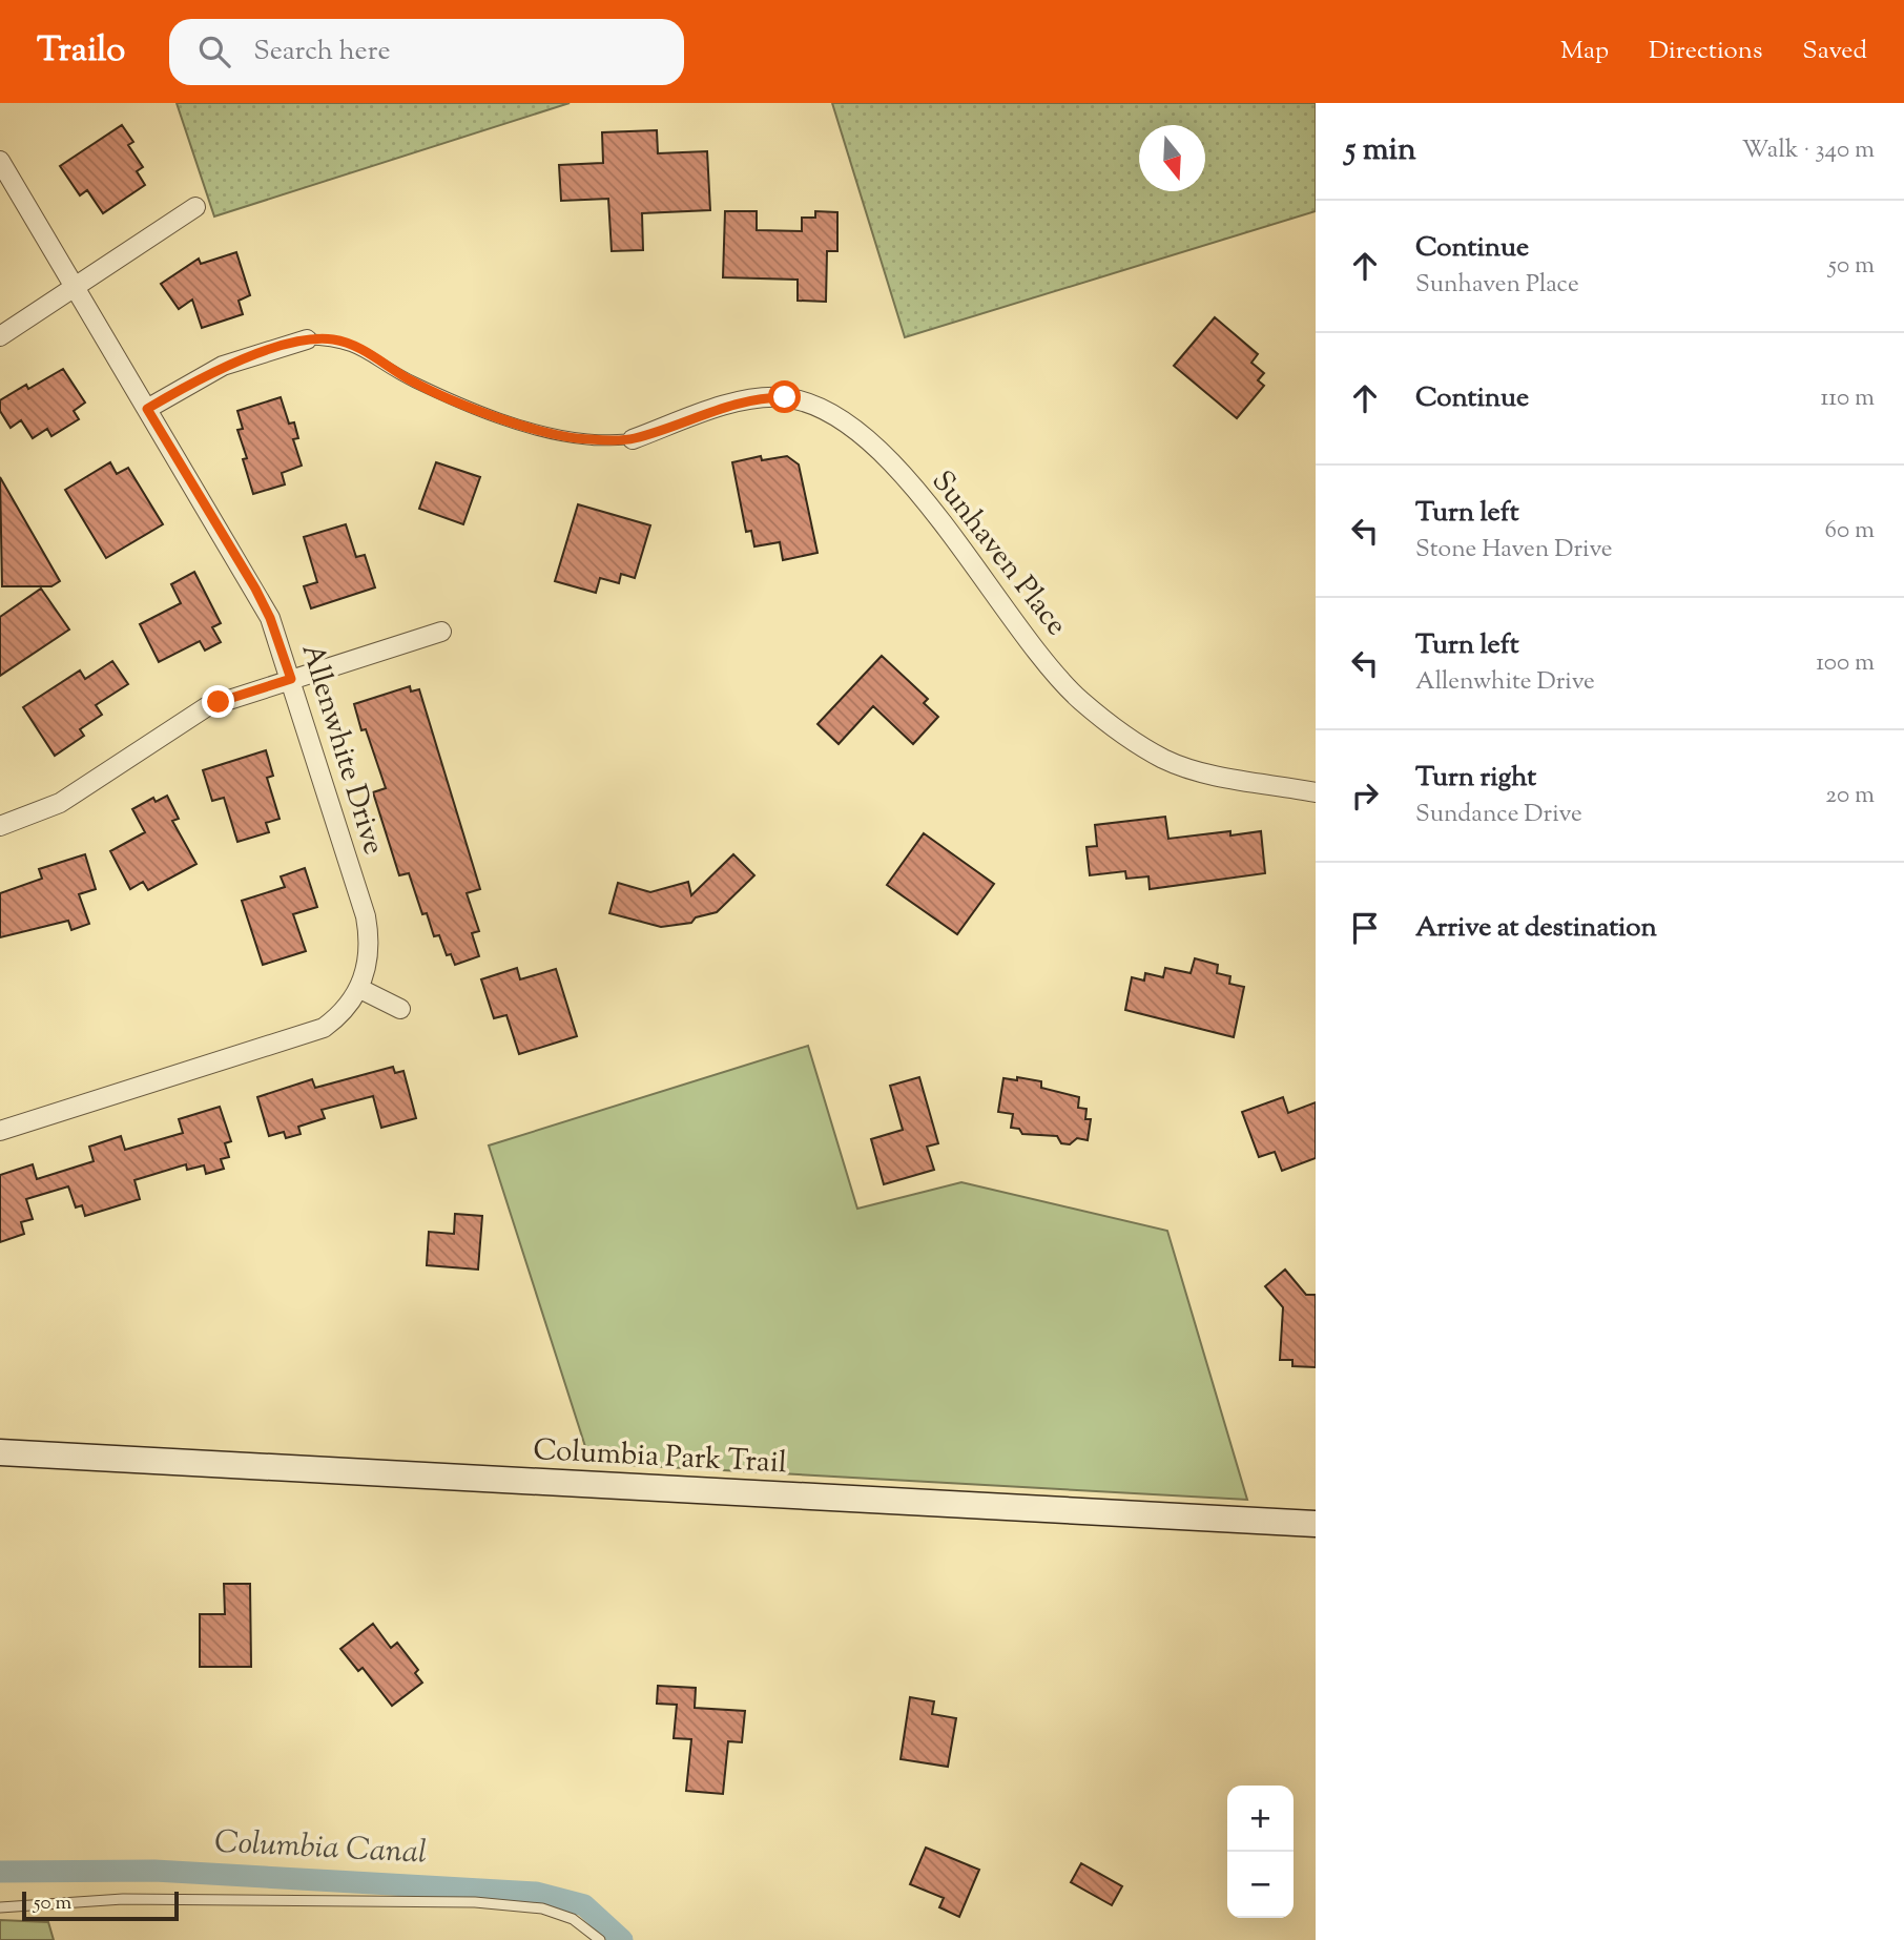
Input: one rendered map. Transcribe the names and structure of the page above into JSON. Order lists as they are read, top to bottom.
{
  "streets": {
    "main road": ["Columbia Park Trail"],
    "street": ["Sunhaven Place", "Allenwhite Drive"]
  },
  "water": ["Columbia Canal"],
  "scale_bar": "50 m",
  "north": "bottom",
  "page": {
    "header": "Trailo",
    "search": "Search here",
    "nav": ["Map", "Directions", "Saved"],
    "heading": ["5 min", "Walk · 340 m"],
    "list": [
      ["Continue", "Sunhaven Place", "50 m"],
      ["Continue", "110 m"],
      ["Turn left", "Stone Haven Drive", "60 m"],
      ["Turn left", "Allenwhite Drive", "100 m"],
      ["Turn right", "Sundance Drive", "20 m"],
      "Arrive at destination"
    ],
    "map_buttons": ["+", "−"],
    "scale": "50 m"
  }
}
